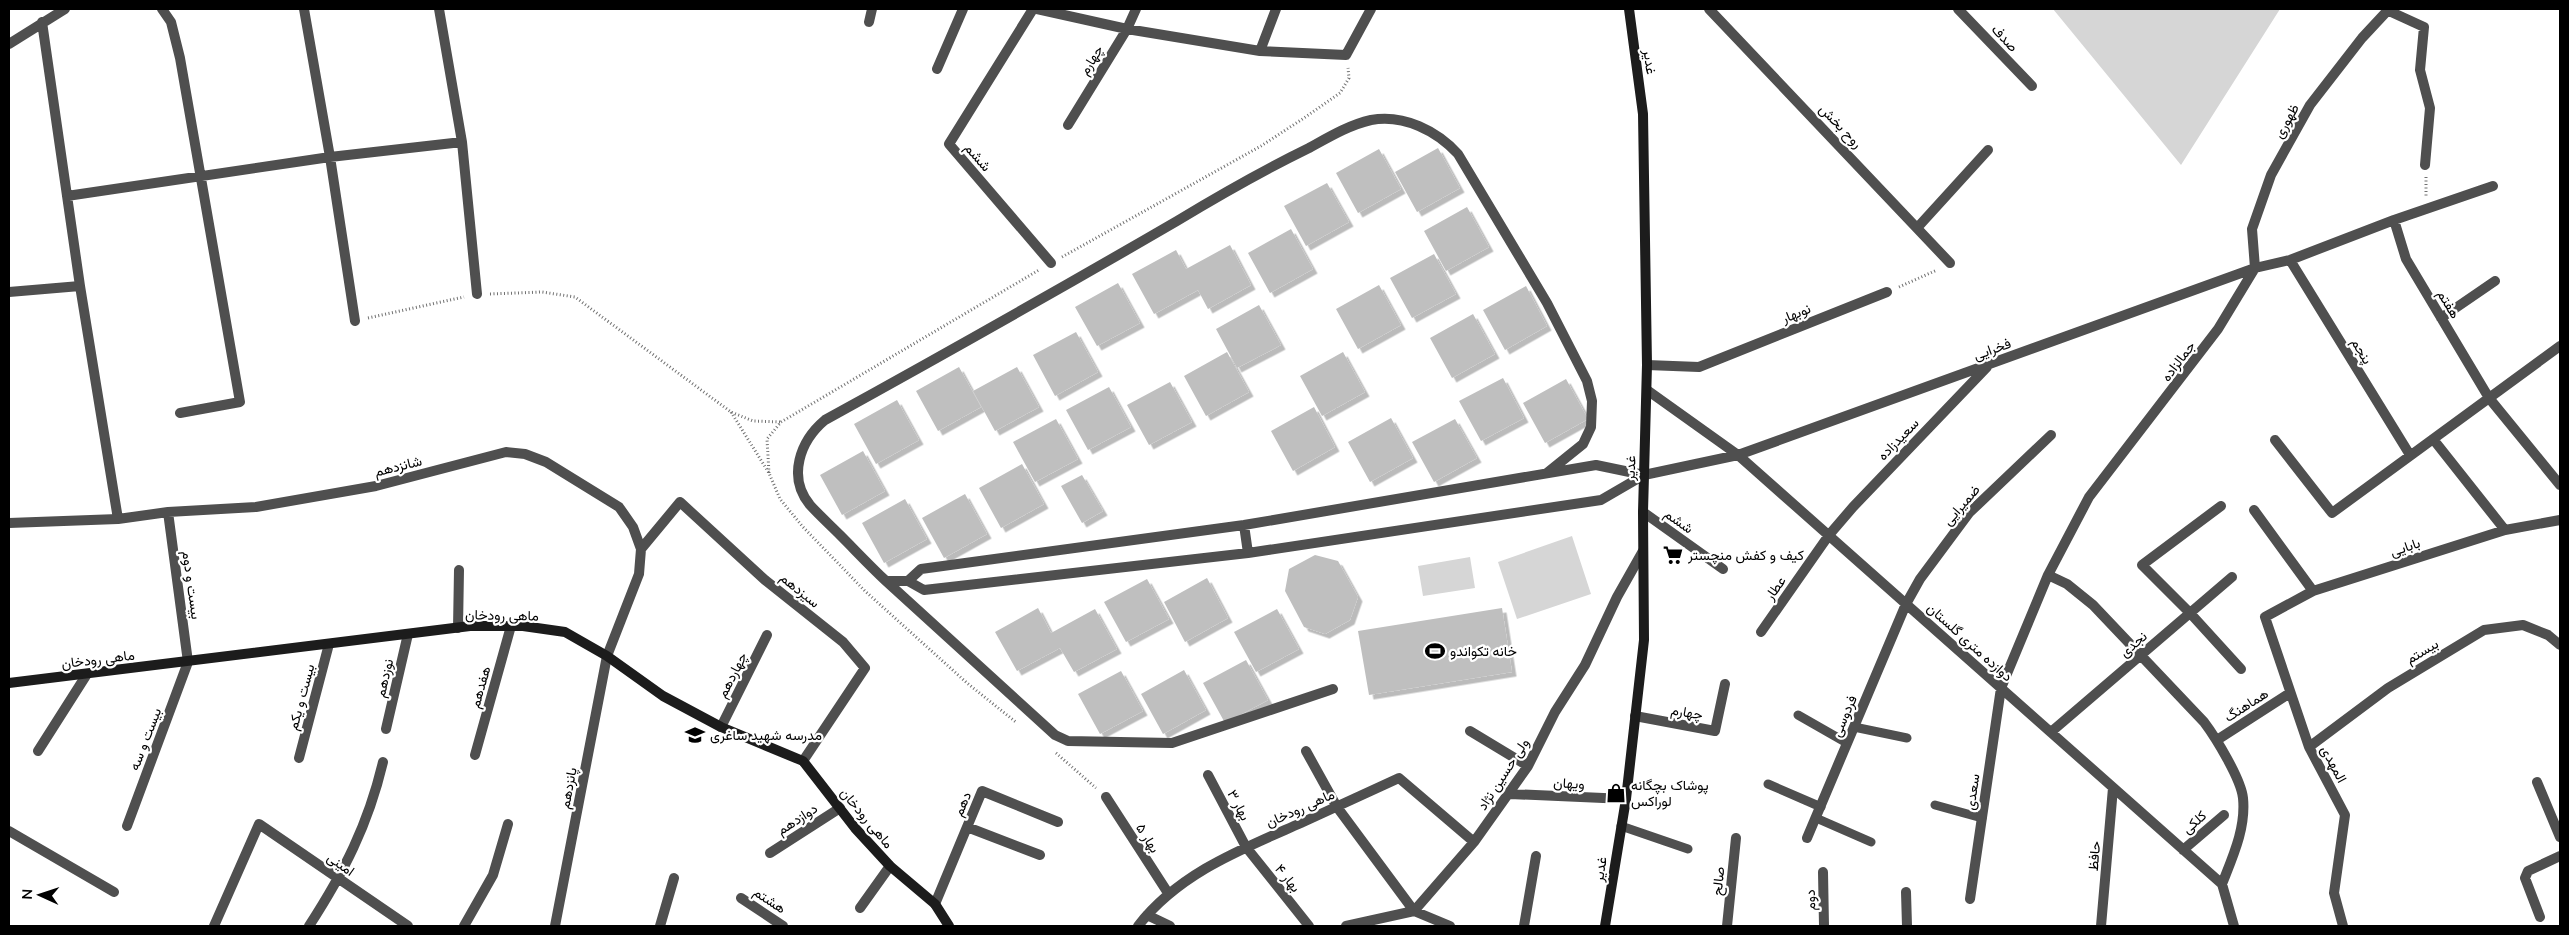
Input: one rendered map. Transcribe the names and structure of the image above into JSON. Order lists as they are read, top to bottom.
{
  "streets": {
    "main road": ["غدیر", "ماهی رودخان"],
    "street": [
      "صدف",
      "چهارم",
      "ظهوری",
      "روح بخش",
      "ششم",
      "هفتم",
      "نوبهار",
      "فخرایی",
      "پنجم",
      "جمالزاده",
      "سعیدزاده",
      "شانزدهم",
      "ضمیرایی",
      "بابایی",
      "بیست و دوم",
      "عطار",
      "سیزدهم",
      "دوازده متری گلستان",
      "نجدی",
      "بیستم",
      "چهاردهم",
      "نوزدهم",
      "هفدهم",
      "بیست و یکم",
      "هماهنگ",
      "فردوسی",
      "بیست و سه",
      "المهدی",
      "ولی حسین نژاد",
      "ویهان",
      "پانزدهم",
      "سعدی",
      "دهم",
      "بهار ۳",
      "دوازدهم",
      "کلکی",
      "بهار ۵",
      "حافظ",
      "امینی",
      "بهار ۴",
      "صالح",
      "هشتم",
      "دوم"
    ]
  },
  "crossings": [
    ["چهارم", "غدیر"],
    ["غدیر", "ششم"],
    ["غدیر", "نوبهار"],
    ["غدیر", "دوازده متری گلستان"],
    ["غدیر", "ولی حسین نژاد"],
    ["غدیر", "ویهان"],
    ["ظهوری", "فخرایی"],
    ["ظهوری", "جمالزاده"],
    ["فخرایی", "جمالزاده"],
    ["فخرایی", "سعیدزاده"],
    ["فخرایی", "دوازده متری گلستان"],
    ["جمالزاده", "دوازده متری گلستان"],
    ["جمالزاده", "سعدی"],
    ["سعیدزاده", "عطار"],
    ["سعیدزاده", "دوازده متری گلستان"],
    ["شانزدهم", "بیست و دوم"],
    ["شانزدهم", "سیزدهم"],
    ["شانزدهم", "ماهی رودخان"],
    ["شانزدهم", "پانزدهم"],
    ["ضمیرایی", "دوازده متری گلستان"],
    ["ضمیرایی", "فردوسی"],
    ["بابایی", "المهدی"],
    ["بیست و دوم", "ماهی رودخان"],
    ["بیست و دوم", "بیست و سه"],
    ["عطار", "دوازده متری گلستان"],
    ["سیزدهم", "ماهی رودخان"],
    ["ماهی رودخان", "چهاردهم"],
    ["ماهی رودخان", "نوزدهم"],
    ["ماهی رودخان", "هفدهم"],
    ["ماهی رودخان", "بیست و یکم"],
    ["ماهی رودخان", "بیست و سه"],
    ["ماهی رودخان", "ولی حسین نژاد"],
    ["ماهی رودخان", "پانزدهم"],
    ["ماهی رودخان", "دهم"],
    ["ماهی رودخان", "بهار ۳"],
    ["ماهی رودخان", "دوازدهم"],
    ["ماهی رودخان", "بهار ۵"],
    ["ماهی رودخان", "بهار ۴"],
    ["دوازده متری گلستان", "نجدی"],
    ["دوازده متری گلستان", "فردوسی"],
    ["دوازده متری گلستان", "سعدی"],
    ["دوازده متری گلستان", "کلکی"],
    ["دوازده متری گلستان", "حافظ"],
    ["بیستم", "المهدی"],
    ["هماهنگ", "المهدی"],
    ["ولی حسین نژاد", "ویهان"],
    ["بهار ۳", "بهار ۴"]
  ],
  "places": {
    "supermarket": ["کیف و کفش منچستر"],
    "sports": ["خانه تکواندو"],
    "school or university": ["مدرسه شهید ساغری"],
    "shop": ["پوشاک بچگانه لوراکس"]
  },
  "north": "left"
}
